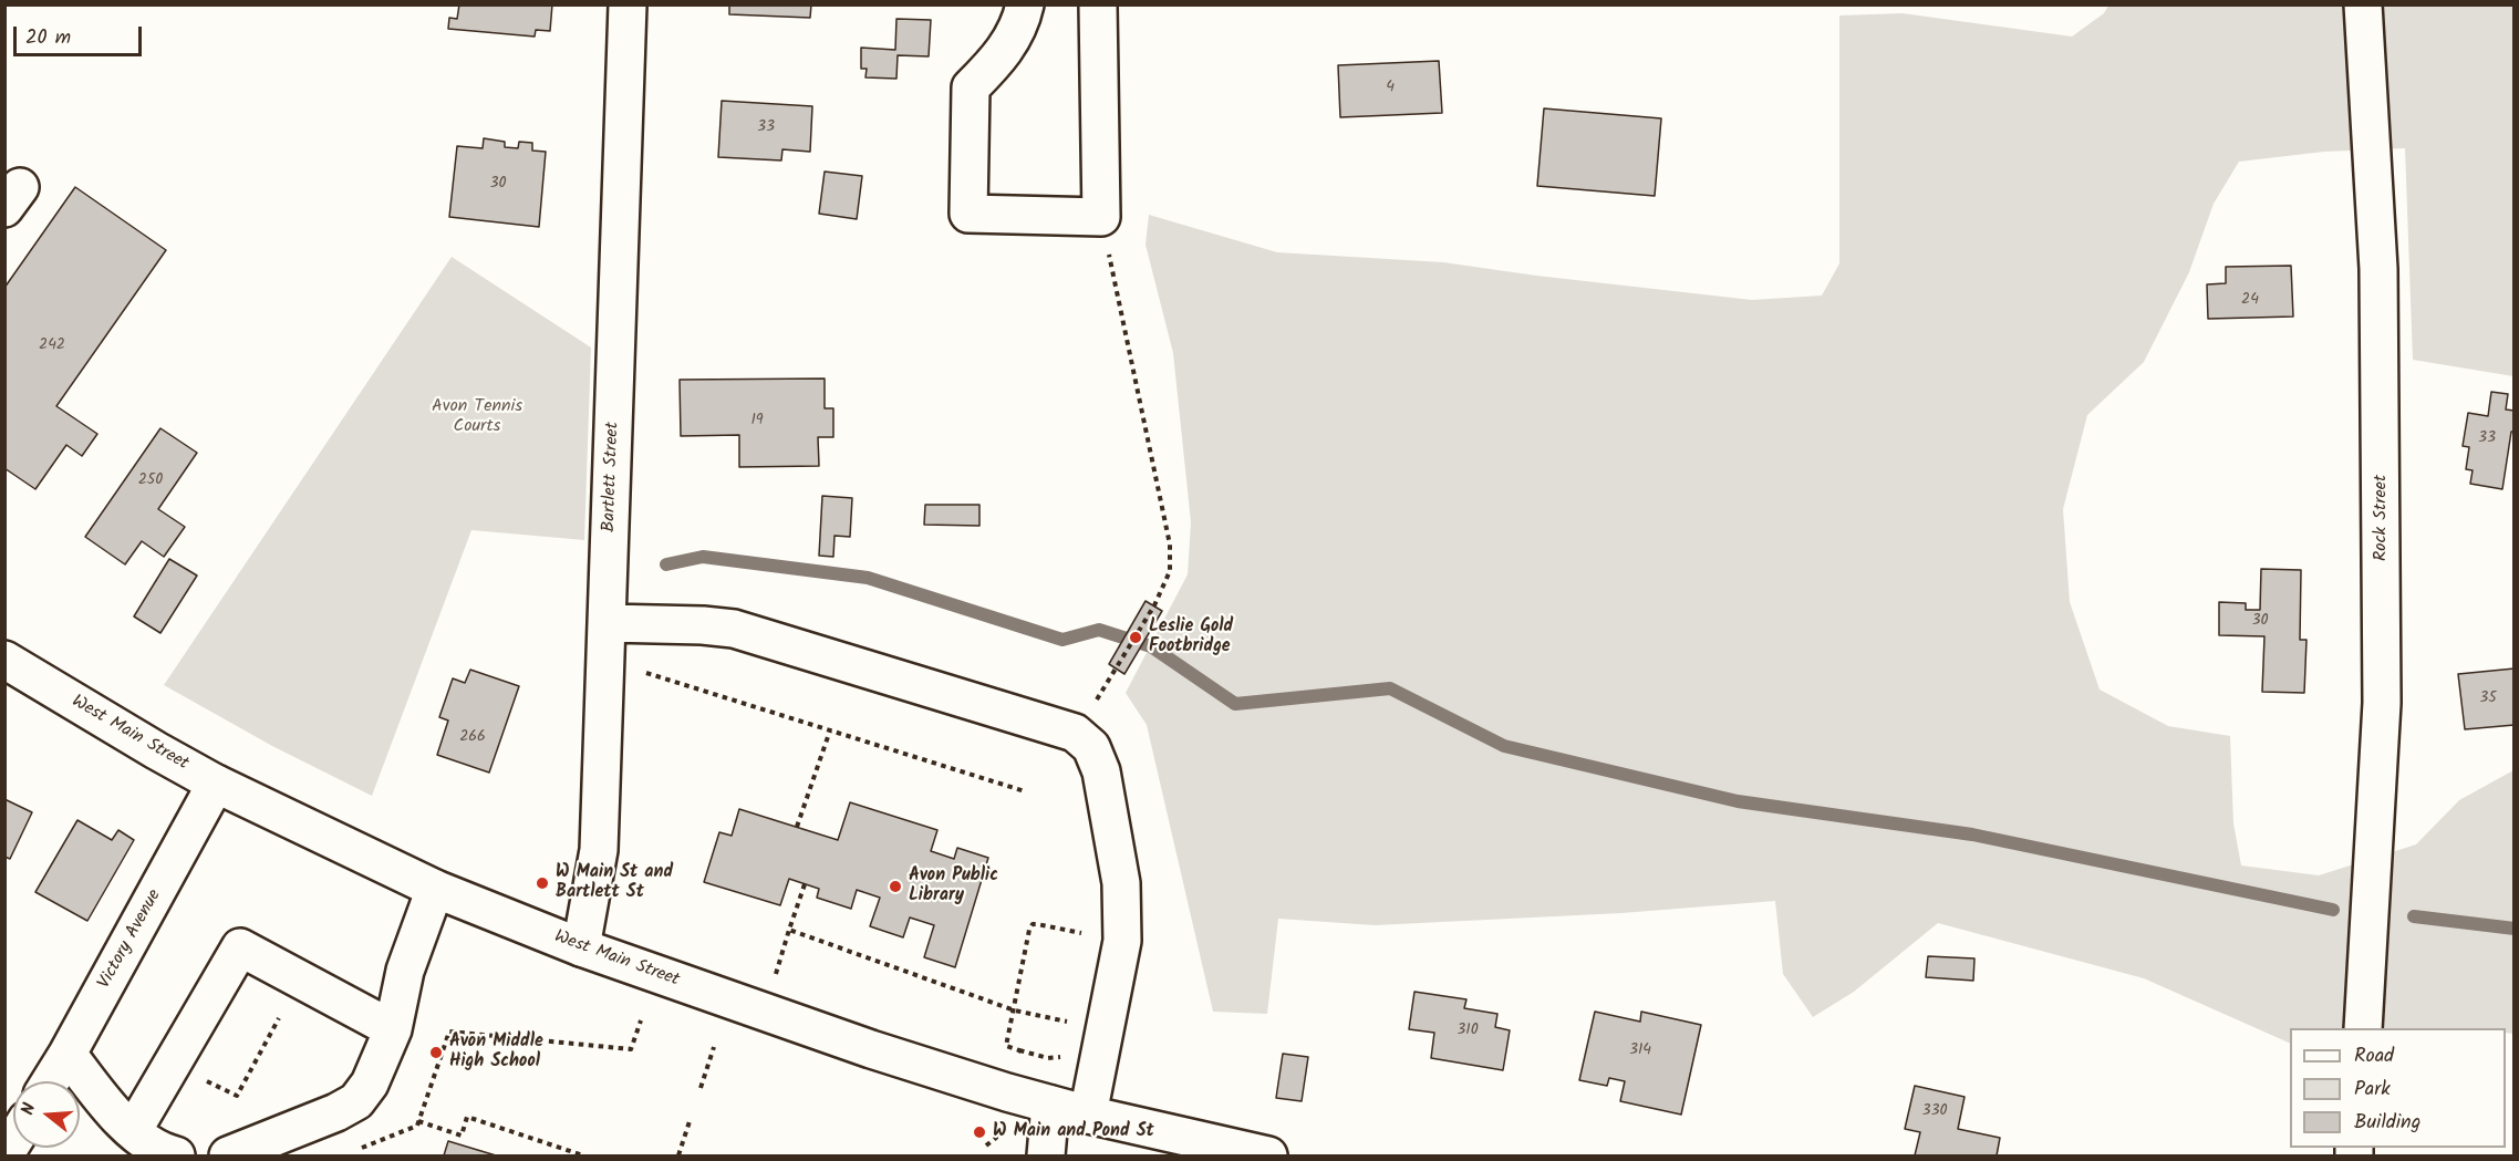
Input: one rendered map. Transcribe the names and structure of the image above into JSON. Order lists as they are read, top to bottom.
{
  "streets": {
    "street": [
      "Bartlett Street",
      "Rock Street",
      "West Main Street",
      "Victory Avenue"
    ]
  },
  "crossings": [
    ["Bartlett Street", "West Main Street"],
    ["West Main Street", "Victory Avenue"]
  ],
  "parks": ["Avon Tennis Courts"],
  "places": [
    "Leslie Gold Footbridge",
    "W Main St and Bartlett St",
    "Avon Public Library",
    "Avon Middle High School",
    "W Main and Pond St"
  ],
  "house_numbers": [
    "4",
    "33",
    "30",
    "24",
    "242",
    "19",
    "33",
    "250",
    "30",
    "35",
    "266",
    "310",
    "314",
    "330"
  ],
  "legend": ["Road", "Park", "Building"],
  "scale_bar": "20 m",
  "north": "left"
}
